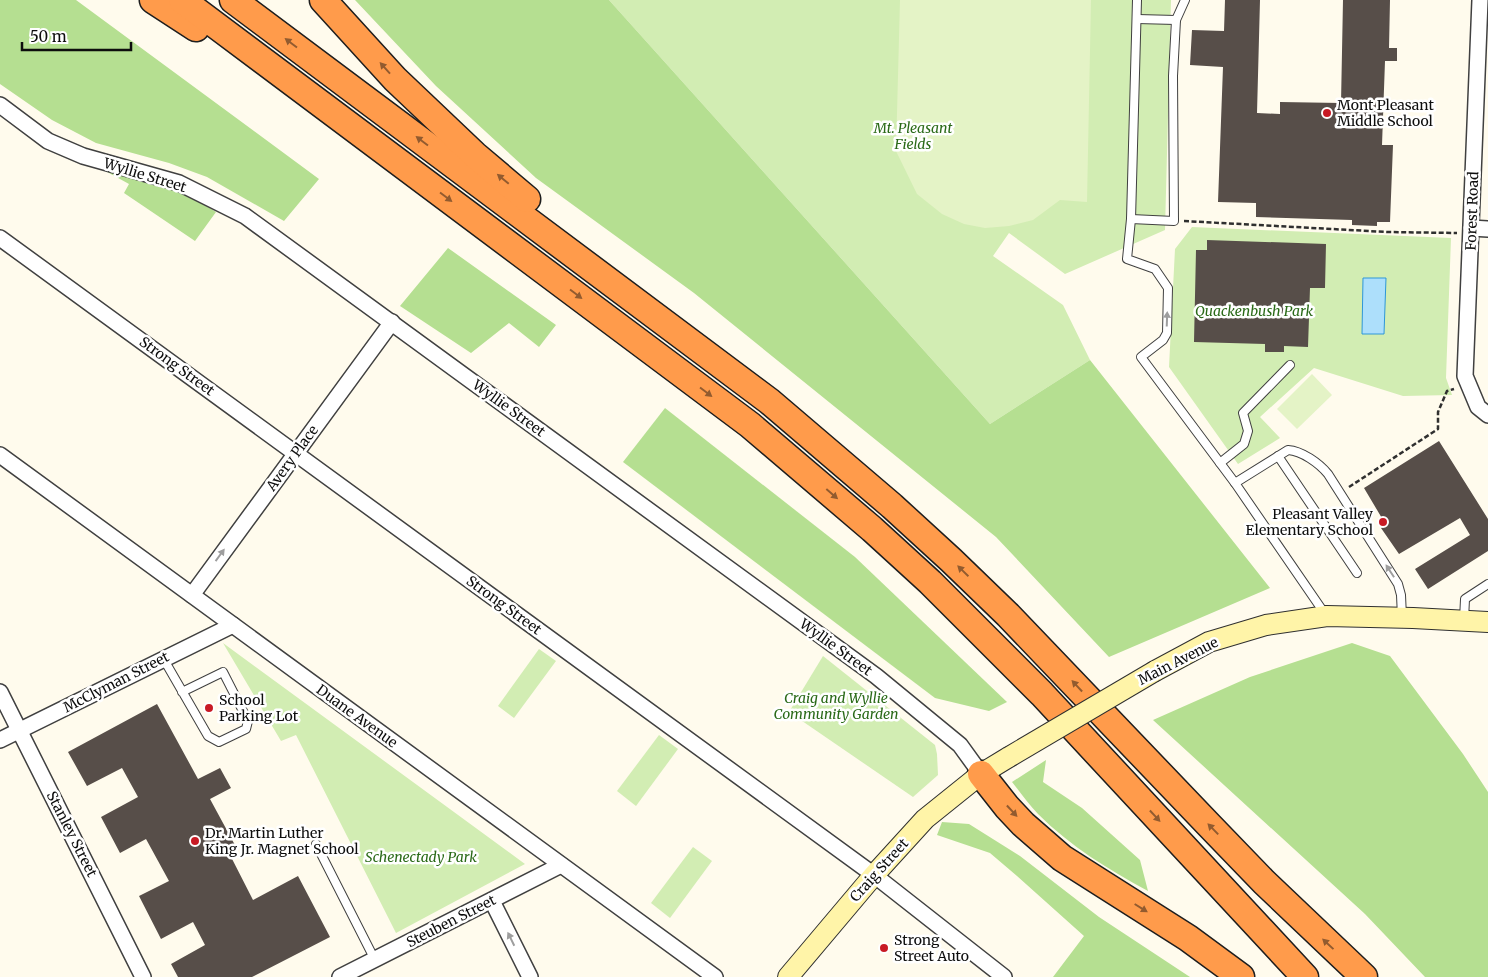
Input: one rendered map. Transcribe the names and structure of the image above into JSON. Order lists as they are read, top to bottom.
{
  "streets": {
    "street": [
      "Wyllie Street",
      "Forest Road",
      "Strong Street",
      "Avery Place",
      "Main Avenue",
      "McClyman Street",
      "Duane Avenue",
      "Stanley Street",
      "Craig Street",
      "Steuben Street"
    ]
  },
  "crossings": [
    ["Wyllie Street", "Avery Place"],
    ["Wyllie Street", "Main Avenue"],
    ["Wyllie Street", "Craig Street"],
    ["Strong Street", "Avery Place"],
    ["Strong Street", "Craig Street"],
    ["Avery Place", "Duane Avenue"],
    ["Main Avenue", "Craig Street"],
    ["McClyman Street", "Duane Avenue"],
    ["McClyman Street", "Stanley Street"],
    ["Duane Avenue", "Steuben Street"]
  ],
  "one_way": ["Avery Place"],
  "parks": [
    "Mt. Pleasant Fields",
    "Quackenbush Park",
    "Craig and Wyllie Community Garden",
    "Schenectady Park"
  ],
  "places": [
    "Mont Pleasant Middle School",
    "Pleasant Valley Elementary School",
    "School Parking Lot",
    "Dr. Martin Luther King Jr. Magnet School",
    "Strong Street Auto"
  ],
  "scale_bar": "50 m"
}
